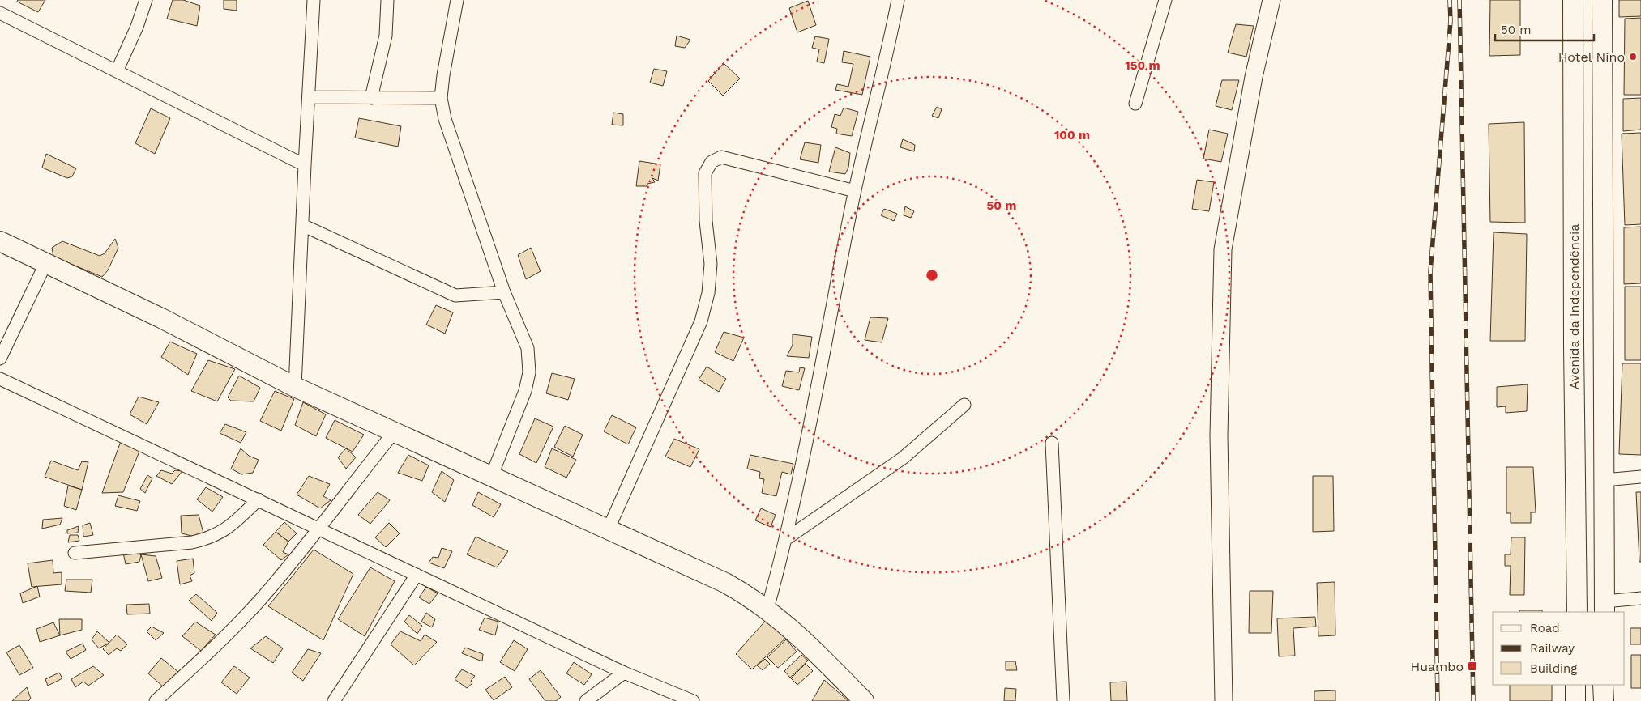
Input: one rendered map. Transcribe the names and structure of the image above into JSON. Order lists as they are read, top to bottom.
{
  "streets": {
    "main road": ["Avenida da Independência"]
  },
  "places": {
    "other": ["Hotel Nino"],
    "transit": ["Huambo"]
  },
  "legend": ["Road", "Railway", "Building"],
  "scale_bar": "50 m",
  "rings": ["150 m", "100 m", "50 m"]
}
